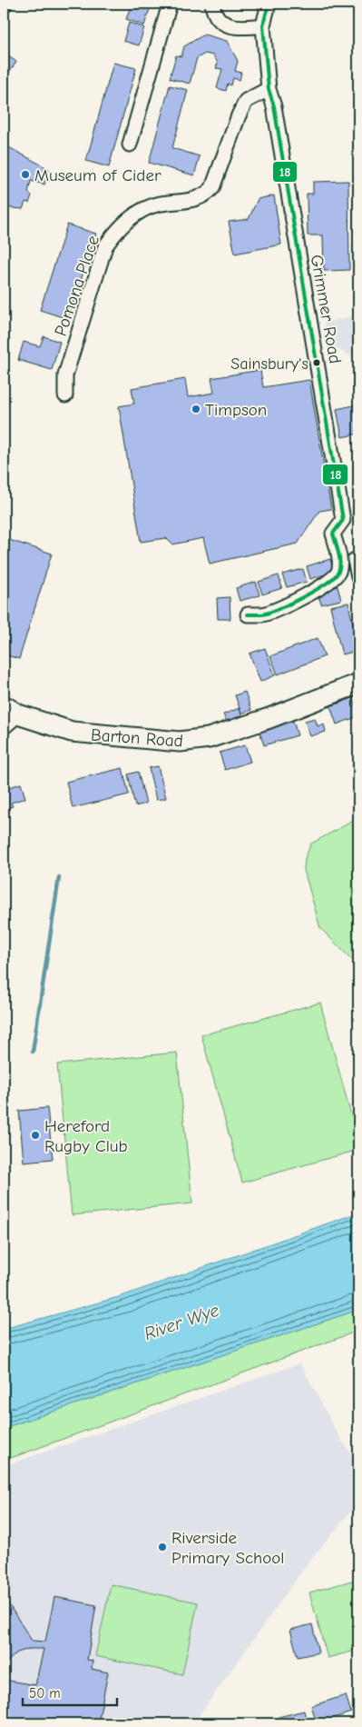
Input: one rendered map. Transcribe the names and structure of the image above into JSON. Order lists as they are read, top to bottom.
{
  "streets": {
    "street": ["Pomona Place", "Grimmer Road", "Barton Road"]
  },
  "crossings": [
    ["Pomona Place", "Grimmer Road"]
  ],
  "water": ["River Wye"],
  "places": [
    "Museum of Cider",
    "Sainsbury's",
    "Timpson",
    "Hereford Rugby Club",
    "Riverside Primary School"
  ],
  "lines": ["transit line 18"],
  "scale_bar": "50 m"
}
